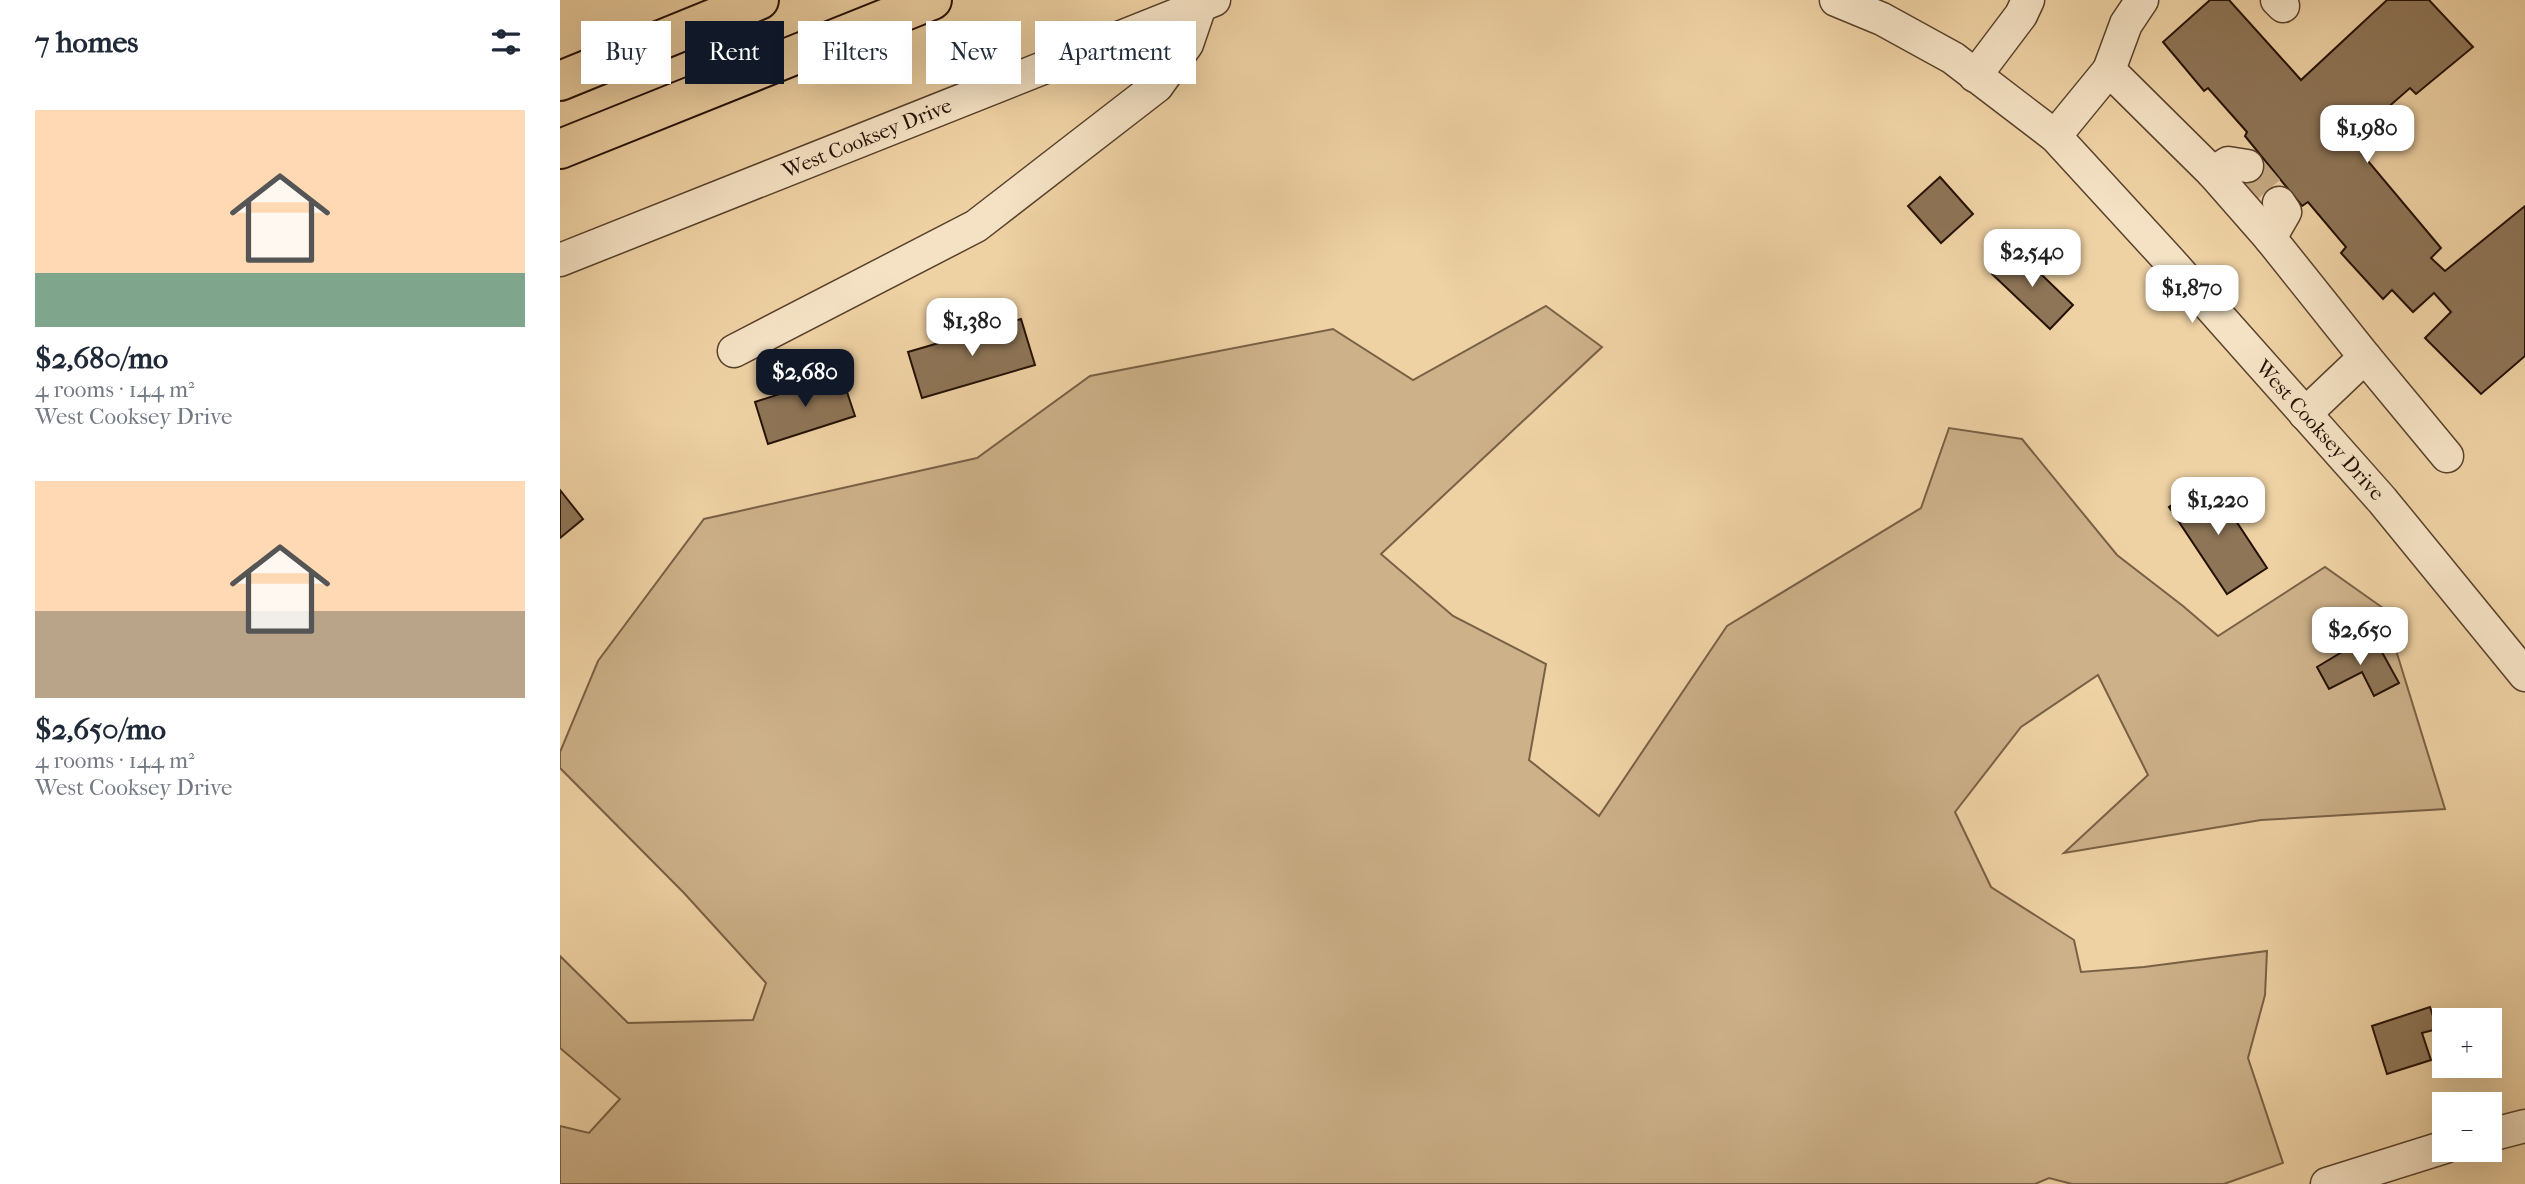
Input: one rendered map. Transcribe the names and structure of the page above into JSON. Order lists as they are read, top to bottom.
{
  "streets": {
    "street": ["West Cooksey Drive"]
  },
  "page": {
    "heading": "7 homes",
    "chip": [
      "Buy",
      "Rent",
      "Filters",
      "New",
      "Apartment"
    ],
    "list": [
      {
        "name": "$2,680/mo",
        "note": "4 rooms · 144 m² · West Cooksey Drive"
      },
      {
        "name": "$2,650/mo",
        "note": "4 rooms · 144 m² · West Cooksey Drive"
      }
    ],
    "price": [
      "$1,980",
      "$2,540",
      "$1,870",
      "$1,380",
      "$2,680",
      "$1,220",
      "$2,650"
    ],
    "map_buttons": ["+", "−"]
  }
}
